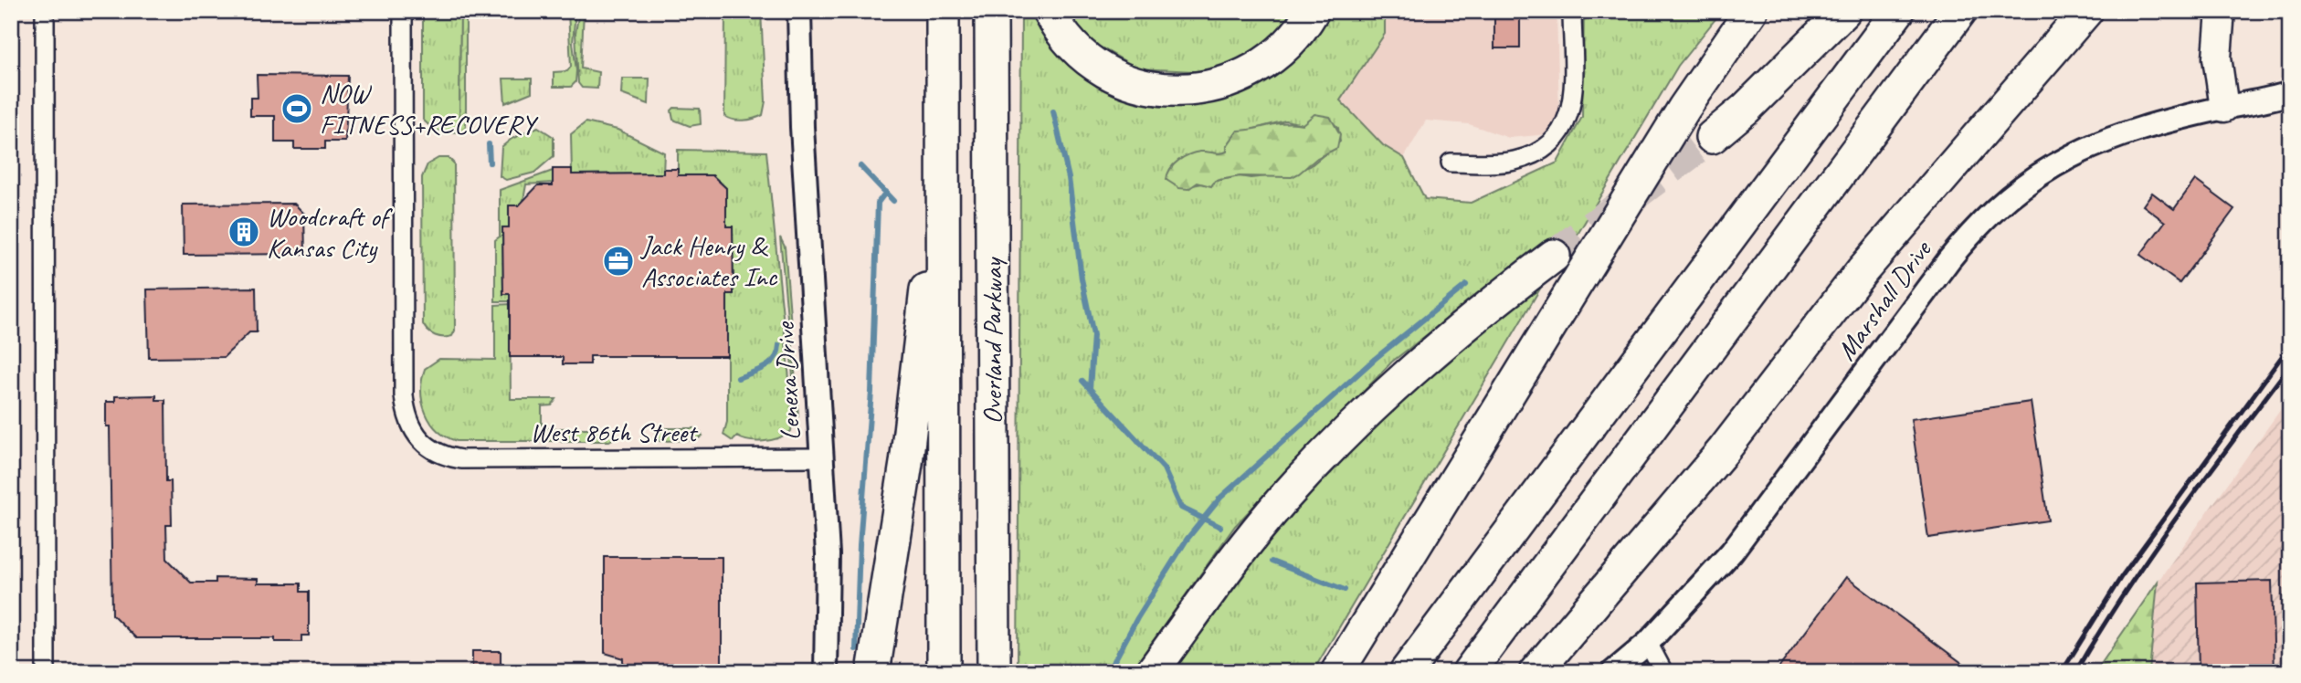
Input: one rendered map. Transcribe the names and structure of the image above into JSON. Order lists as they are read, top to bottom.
{
  "streets": {
    "highway": ["Overland Parkway"],
    "street": ["Marshall Drive", "Lenexa Drive", "West 86th Street"]
  },
  "crossings": [
    ["Lenexa Drive", "West 86th Street"]
  ],
  "places": {
    "sports": ["NOW FITNESS+RECOVERY"],
    "building": ["Woodcraft of Kansas City"],
    "office": ["Jack Henry & Associates Inc"]
  }
}
